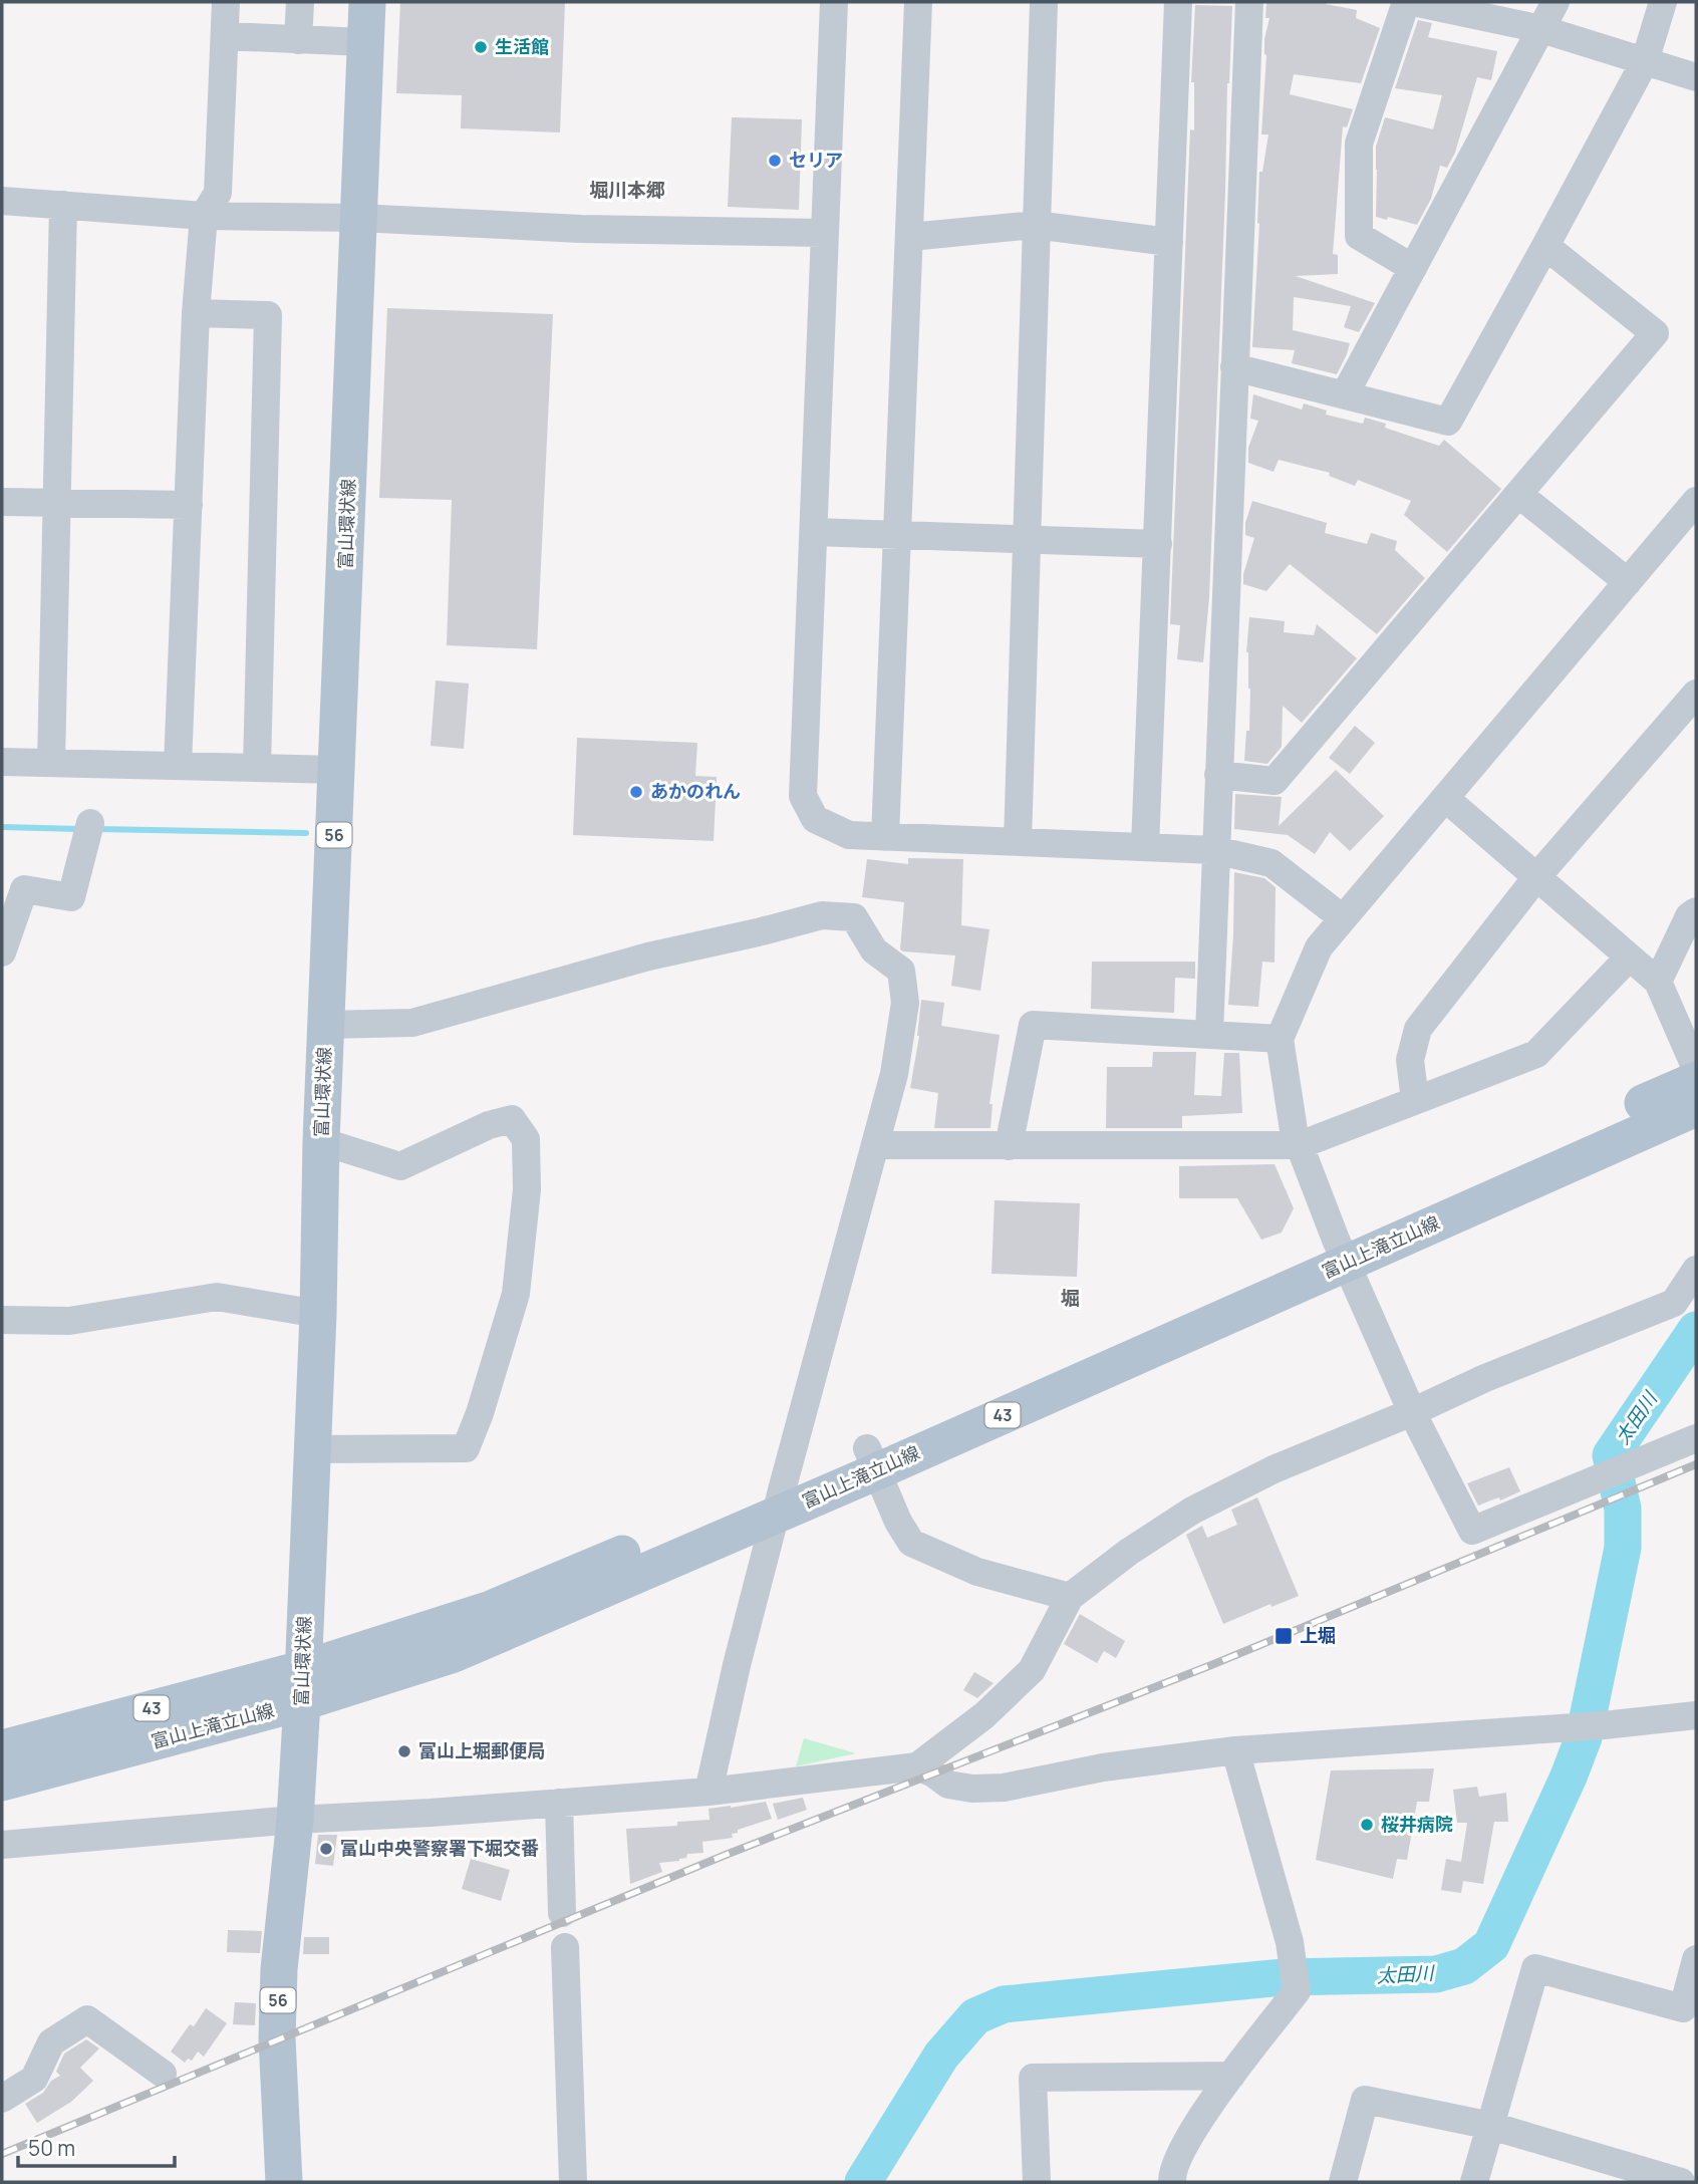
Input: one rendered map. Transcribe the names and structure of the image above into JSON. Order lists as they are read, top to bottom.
{
  "streets": {
    "main road": [
      "富山環状線",
      "56",
      "富山上滝立山線",
      "43"
    ]
  },
  "crossings": [
    ["富山環状線", "富山上滝立山線"]
  ],
  "districts": ["堀川本郷", "堀"],
  "water": ["太田川"],
  "places": {
    "other": [
      "生活館",
      "セリア",
      "あかのれん",
      "富山上堀郵便局",
      "桜井病院",
      "富山中央警察署下堀交番"
    ],
    "transit": ["上堀"]
  },
  "scale_bar": "50 m"
}
